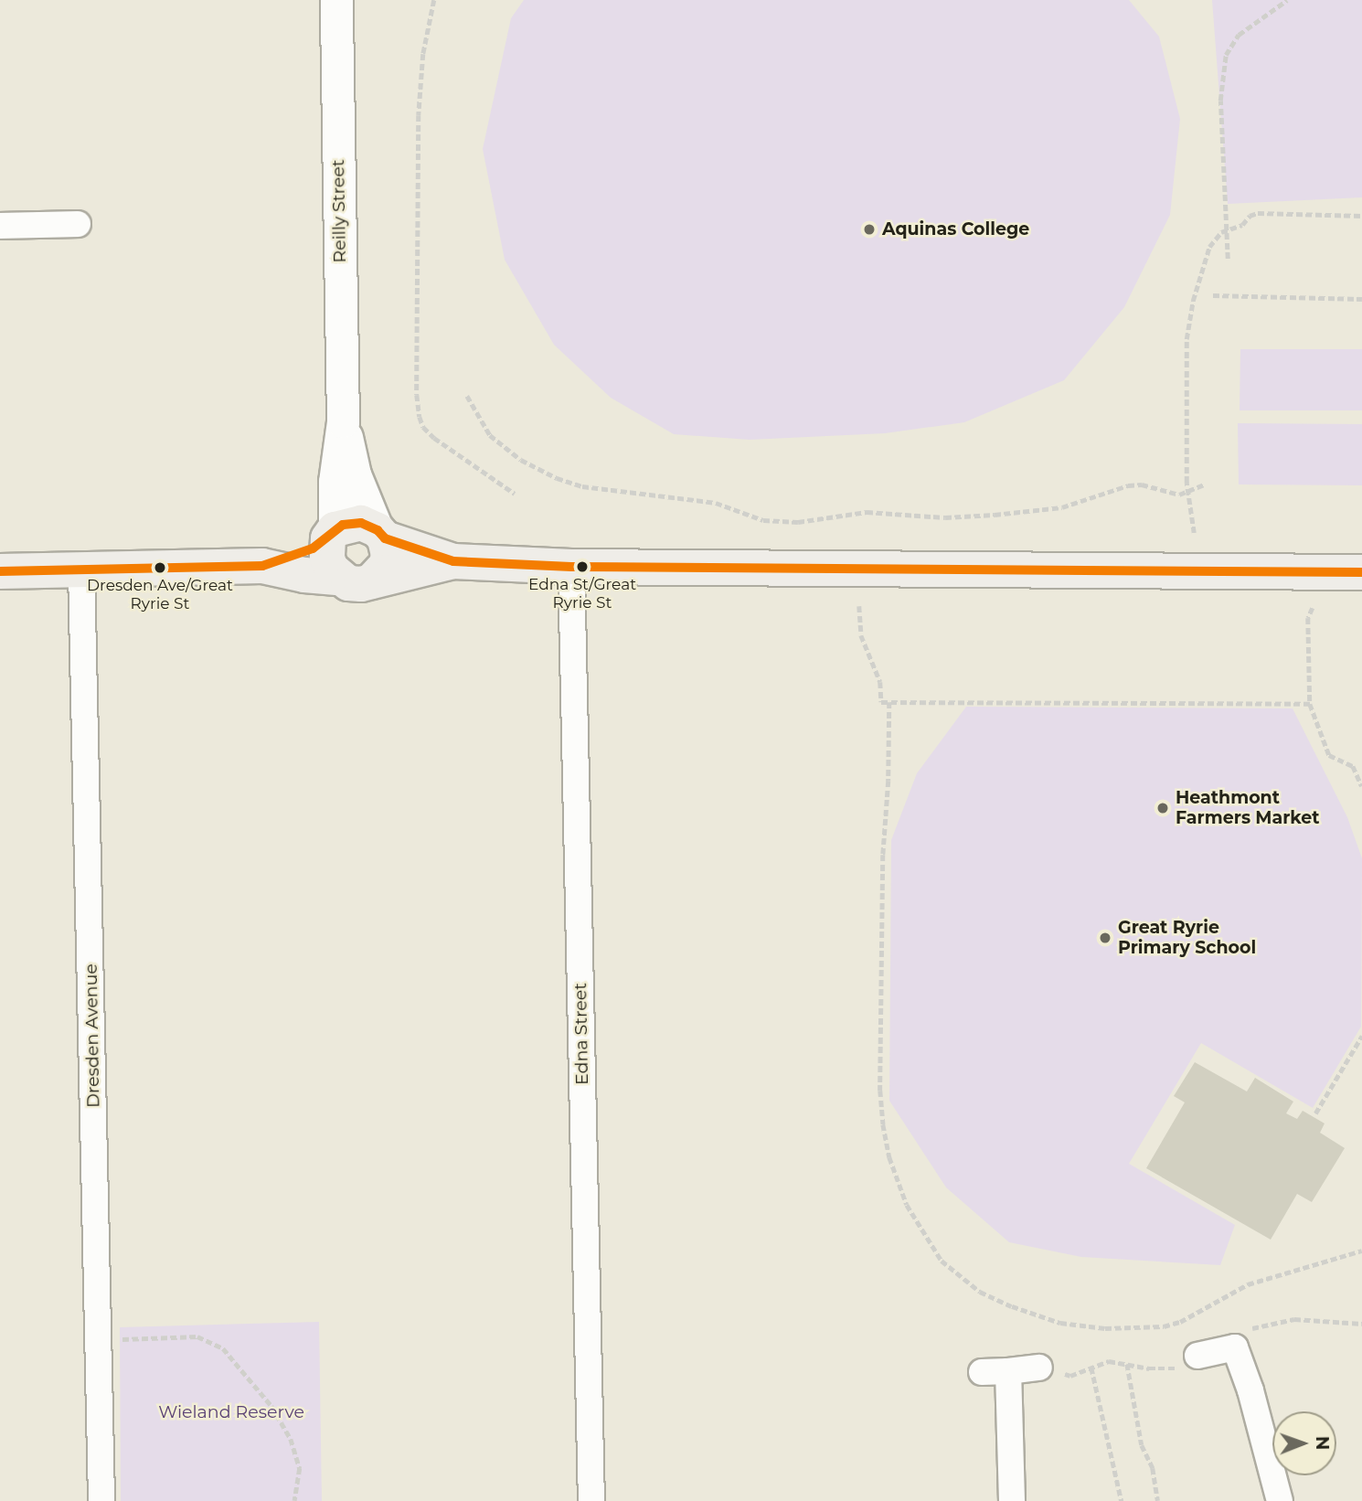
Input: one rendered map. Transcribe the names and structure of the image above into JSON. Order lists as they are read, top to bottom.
{
  "streets": {
    "street": ["Reilly Street", "Edna Street", "Dresden Avenue"]
  },
  "parks": ["Wieland Reserve"],
  "places": [
    "Aquinas College",
    "Edna St/Great Ryrie St",
    "Dresden Ave/Great Ryrie St",
    "Heathmont Farmers Market",
    "Great Ryrie Primary School"
  ],
  "north": "right"
}
